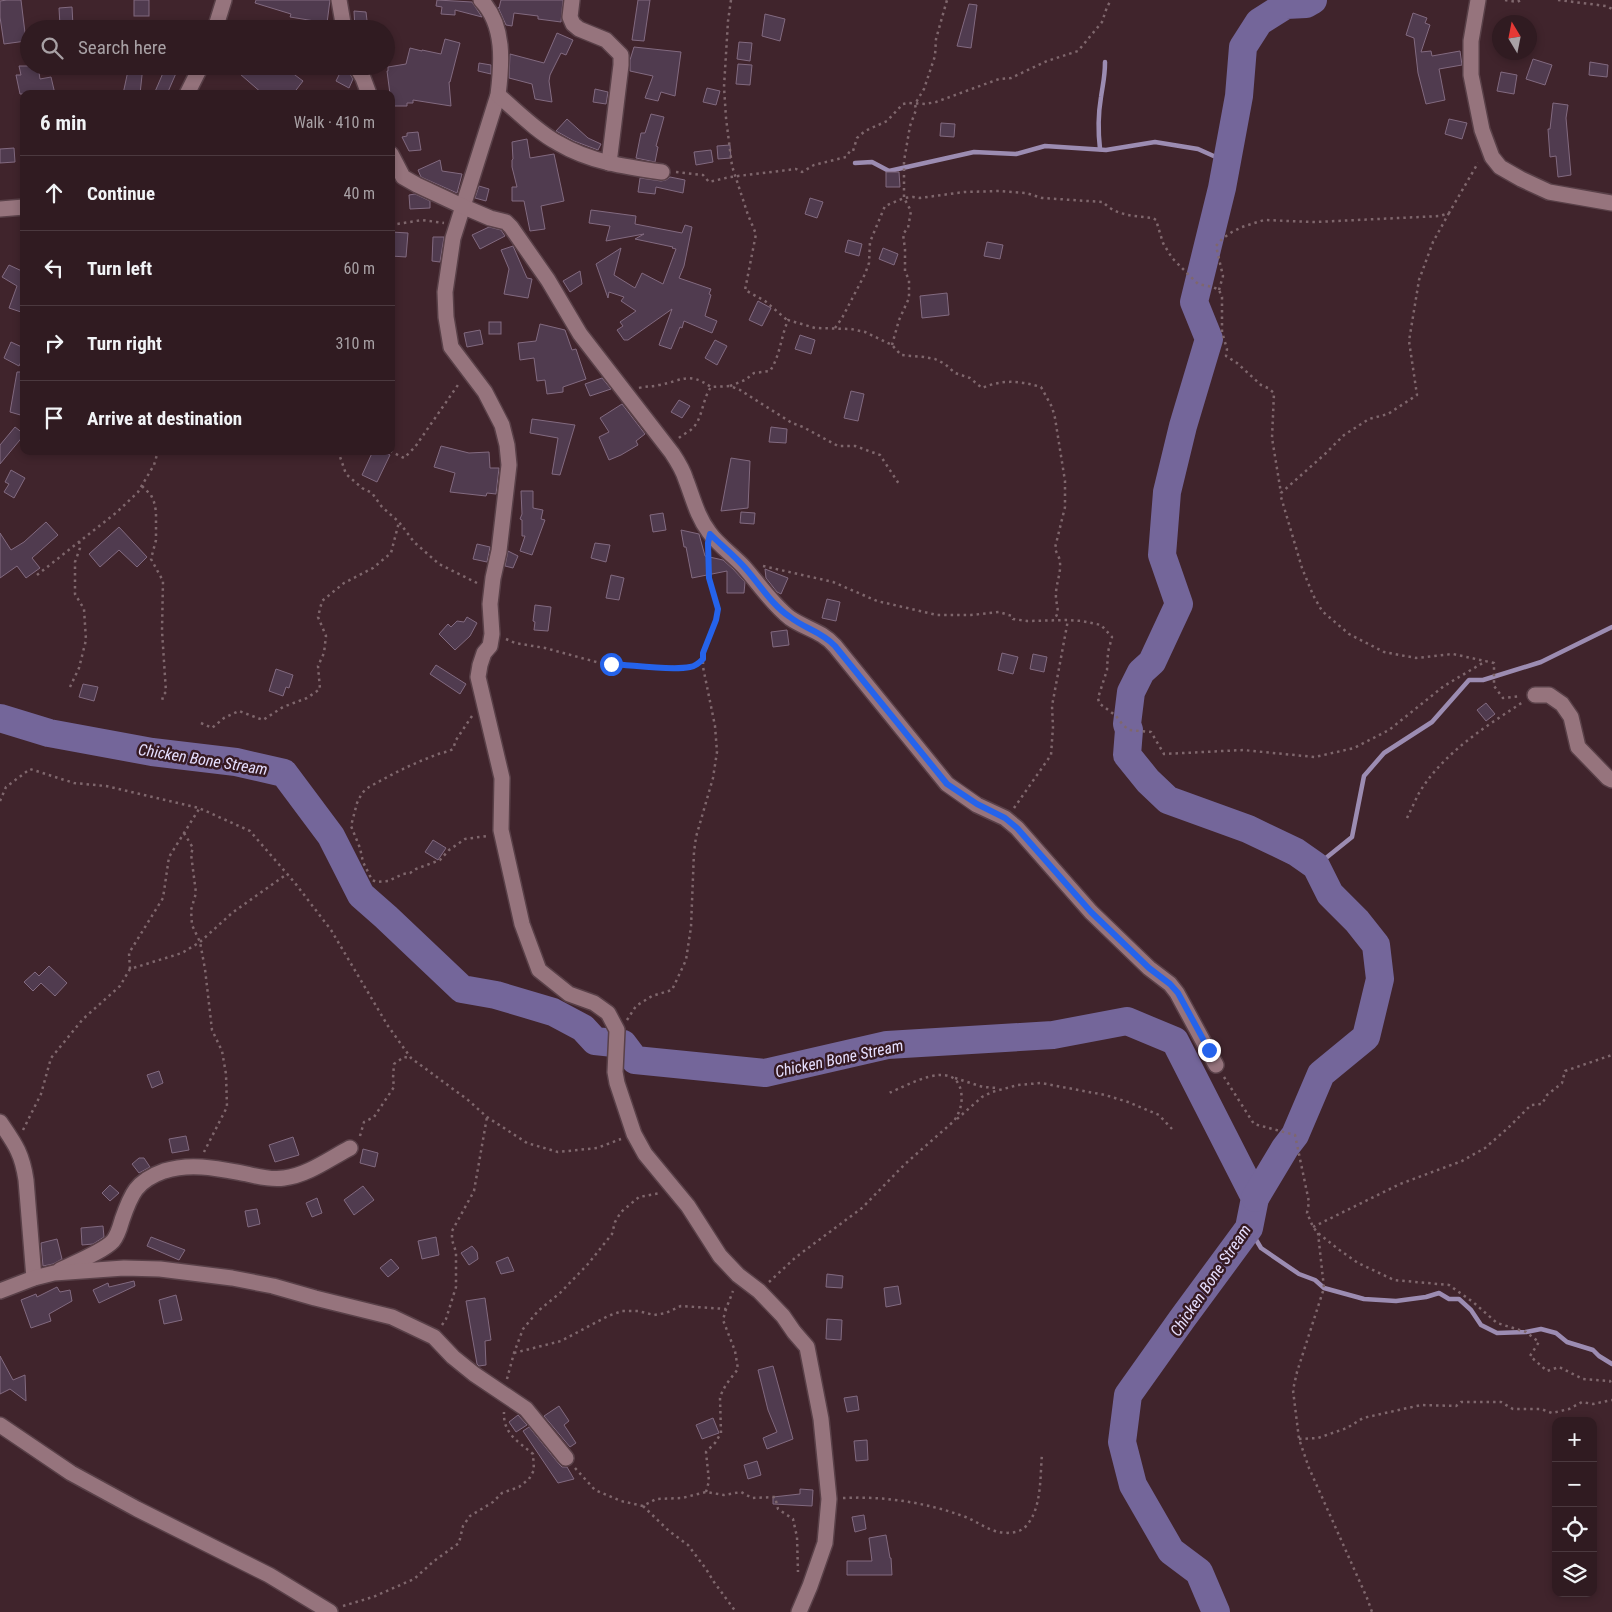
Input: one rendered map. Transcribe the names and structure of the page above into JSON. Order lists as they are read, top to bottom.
{
  "water": ["Chicken Bone Stream"],
  "north": "top",
  "page": {
    "search": "Search here",
    "heading": ["6 min", "Walk · 410 m"],
    "list": [
      ["Continue", "40 m"],
      ["Turn left", "60 m"],
      ["Turn right", "310 m"],
      "Arrive at destination"
    ],
    "map_buttons": ["+", "−"]
  }
}
